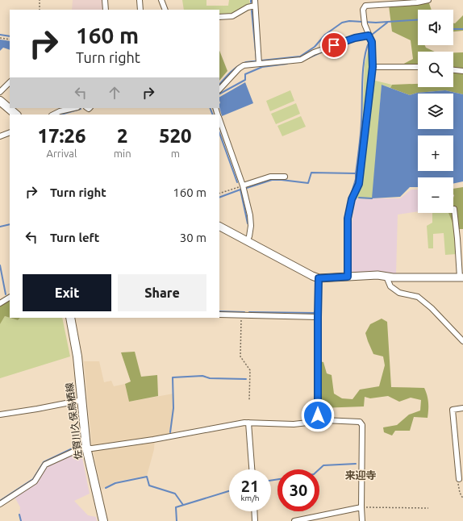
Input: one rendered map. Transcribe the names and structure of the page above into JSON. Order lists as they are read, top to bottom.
{
  "streets": {
    "main road": ["佐賀川久保鳥栖線"]
  },
  "districts": ["来迎寺"],
  "page": {
    "map_buttons": ["+", "−"],
    "turn": ["160 m", "Turn right"],
    "eta": [
      "17:26",
      "Arrival",
      "2",
      "min",
      "520",
      "m"
    ],
    "list": [
      {
        "name": "Turn right",
        "value": "160 m"
      },
      {
        "name": "Turn left",
        "value": "30 m"
      }
    ],
    "buttons": ["Exit", "Share"],
    "speed": "21 km/h",
    "limit": "30"
  }
}
